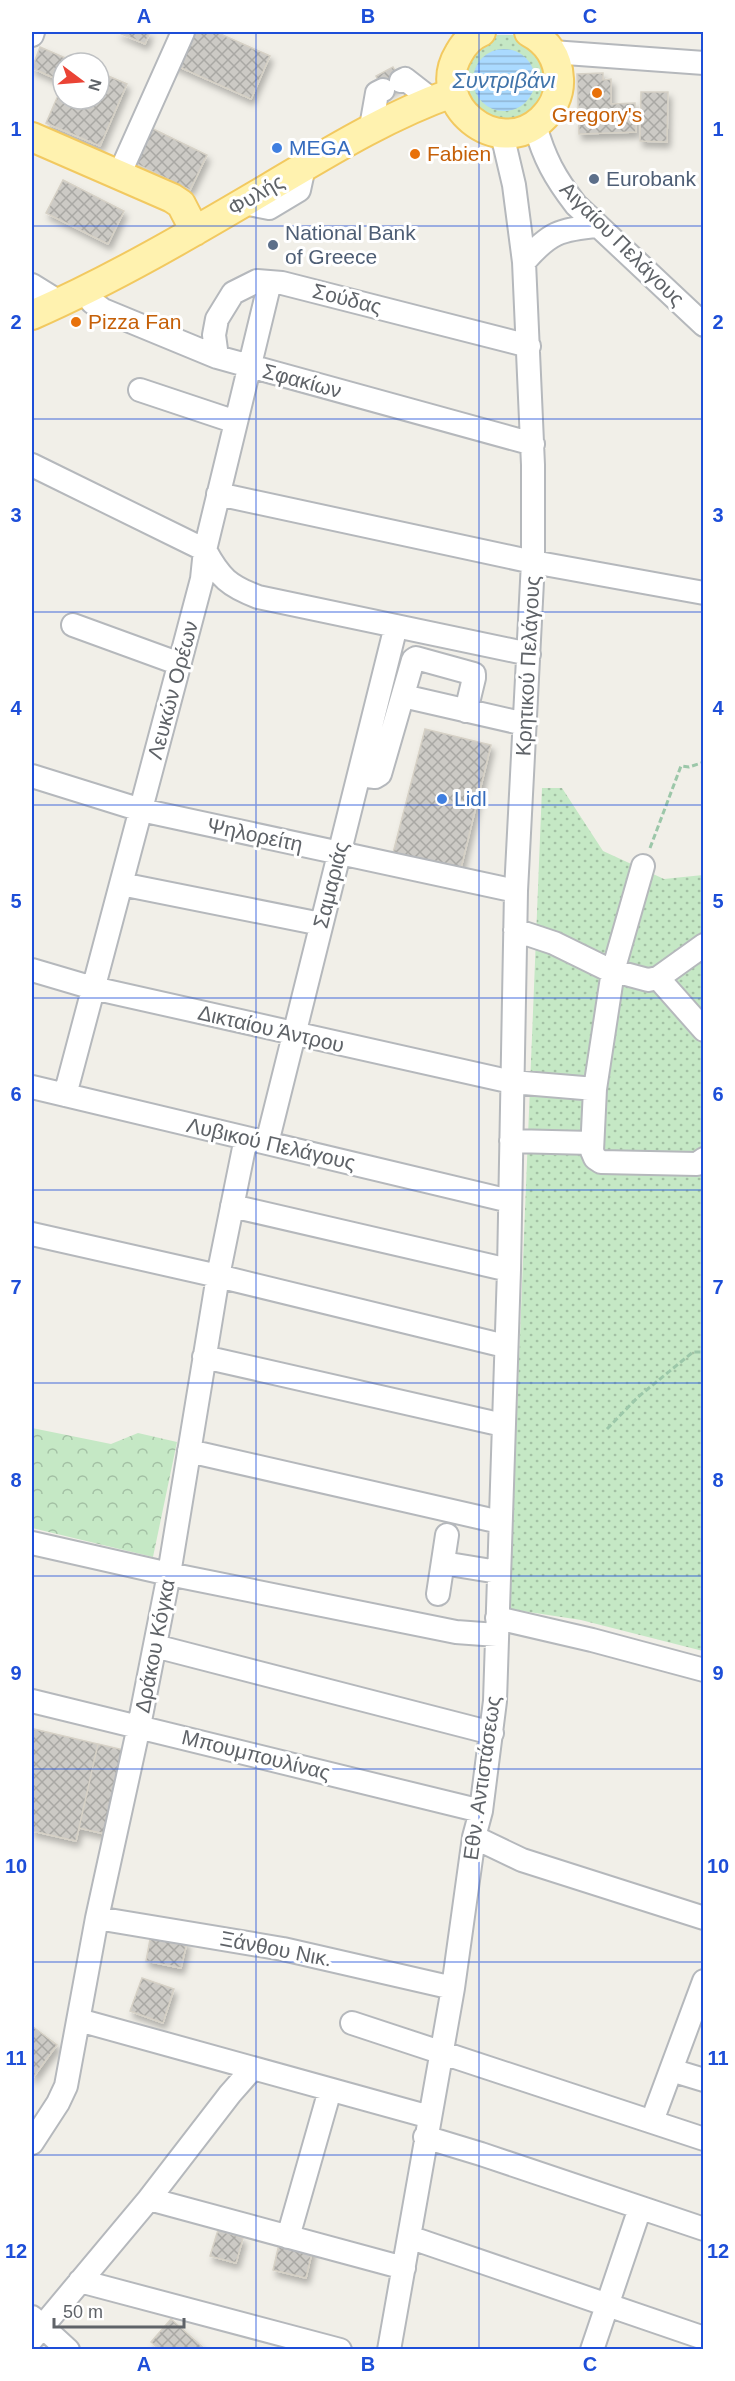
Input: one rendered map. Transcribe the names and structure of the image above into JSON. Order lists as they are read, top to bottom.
{
  "streets": {
    "main road": ["Φυλής"],
    "street": [
      "Αιγαίου Πελάγους",
      "Σούδας",
      "Σφακίων",
      "Κρητικού Πελάγους",
      "Λευκών Ορέων",
      "Ψηλορείτη",
      "Σαμαριάς",
      "Δικταίου Άντρου",
      "Λυβικού Πελάγους",
      "Δράκου Κόγκα",
      "Μπουμπουλίνας",
      "Εθν. Αντιστάσεως",
      "Ξάνθου Νικ."
    ]
  },
  "crossings": [
    ["Φυλής", "Σφακίων"],
    ["Σούδας", "Σφακίων"],
    ["Σούδας", "Κρητικού Πελάγους"],
    ["Σούδας", "Λευκών Ορέων"],
    ["Σφακίων", "Κρητικού Πελάγους"],
    ["Σφακίων", "Λευκών Ορέων"],
    ["Κρητικού Πελάγους", "Ψηλορείτη"],
    ["Κρητικού Πελάγους", "Δικταίου Άντρου"],
    ["Κρητικού Πελάγους", "Λυβικού Πελάγους"],
    ["Κρητικού Πελάγους", "Εθν. Αντιστάσεως"],
    ["Λευκών Ορέων", "Ψηλορείτη"],
    ["Λευκών Ορέων", "Δικταίου Άντρου"],
    ["Λευκών Ορέων", "Λυβικού Πελάγους"],
    ["Ψηλορείτη", "Σαμαριάς"],
    ["Σαμαριάς", "Δικταίου Άντρου"],
    ["Σαμαριάς", "Λυβικού Πελάγους"],
    ["Σαμαριάς", "Δράκου Κόγκα"],
    ["Λυβικού Πελάγους", "Δράκου Κόγκα"],
    ["Λυβικού Πελάγους", "Εθν. Αντιστάσεως"],
    ["Δράκου Κόγκα", "Μπουμπουλίνας"],
    ["Δράκου Κόγκα", "Ξάνθου Νικ."],
    ["Μπουμπουλίνας", "Εθν. Αντιστάσεως"],
    ["Εθν. Αντιστάσεως", "Ξάνθου Νικ."]
  ],
  "water": ["Συντριβάνι"],
  "places": [
    "Gregory's",
    "MEGA",
    "Fabien",
    "Eurobank",
    "National Bank of Greece",
    "Pizza Fan",
    "Lidl"
  ],
  "scale_bar": "50 m",
  "north": "right",
  "grid": {
    "columns": ["A", "B", "C"],
    "rows": [
      "1",
      "2",
      "3",
      "4",
      "5",
      "6",
      "7",
      "8",
      "9",
      "10",
      "11",
      "12"
    ]
  }
}
